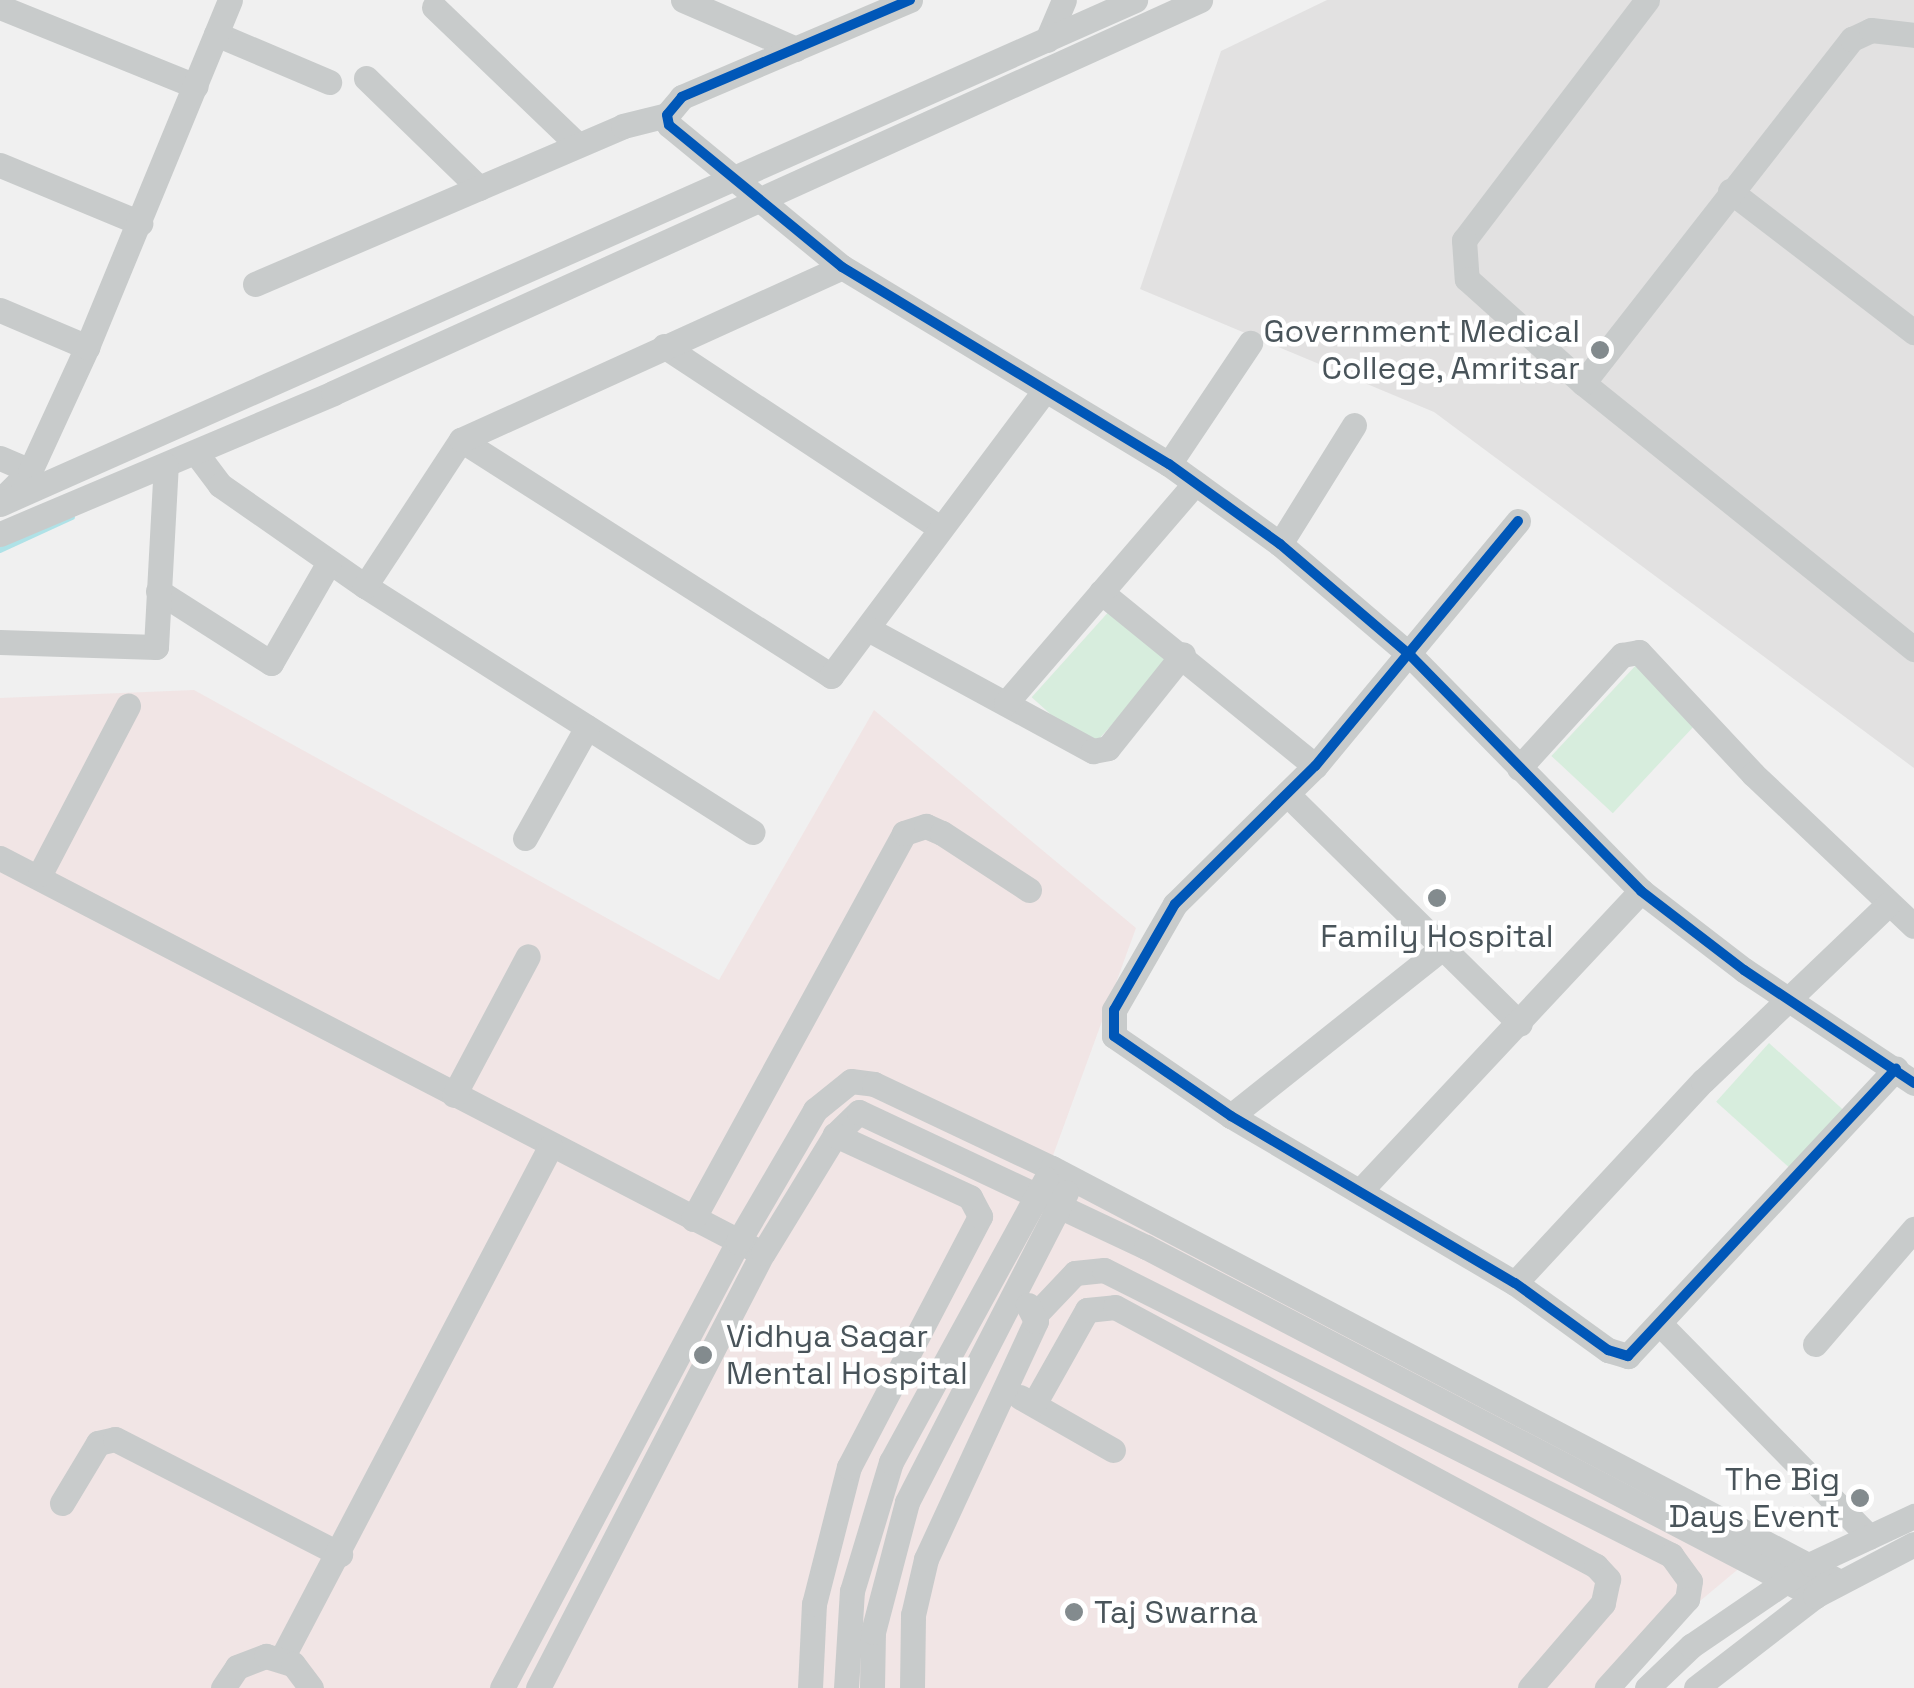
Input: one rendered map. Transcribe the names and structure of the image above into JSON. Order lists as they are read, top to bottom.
{
  "places": [
    "Government Medical College, Amritsar",
    "Family Hospital",
    "Vidhya Sagar Mental Hospital",
    "The Big Days Event",
    "Taj Swarna"
  ]
}
